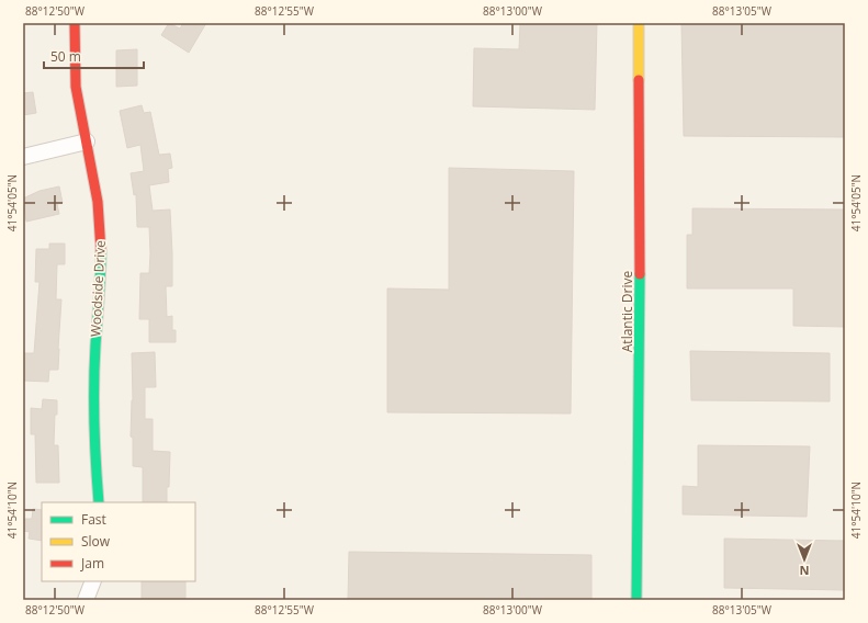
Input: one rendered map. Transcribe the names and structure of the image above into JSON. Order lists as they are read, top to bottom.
{
  "streets": {
    "street": ["Woodside Drive", "Atlantic Drive"]
  },
  "legend": ["Fast", "Slow", "Jam"],
  "scale_bar": "50 m",
  "north": "bottom",
  "coordinates": [
    "88°12'50\"W",
    "88°12'55\"W",
    "88°13'00\"W",
    "88°13'05\"W",
    "41°54'05\"N",
    "41°54'10\"N"
  ]
}
